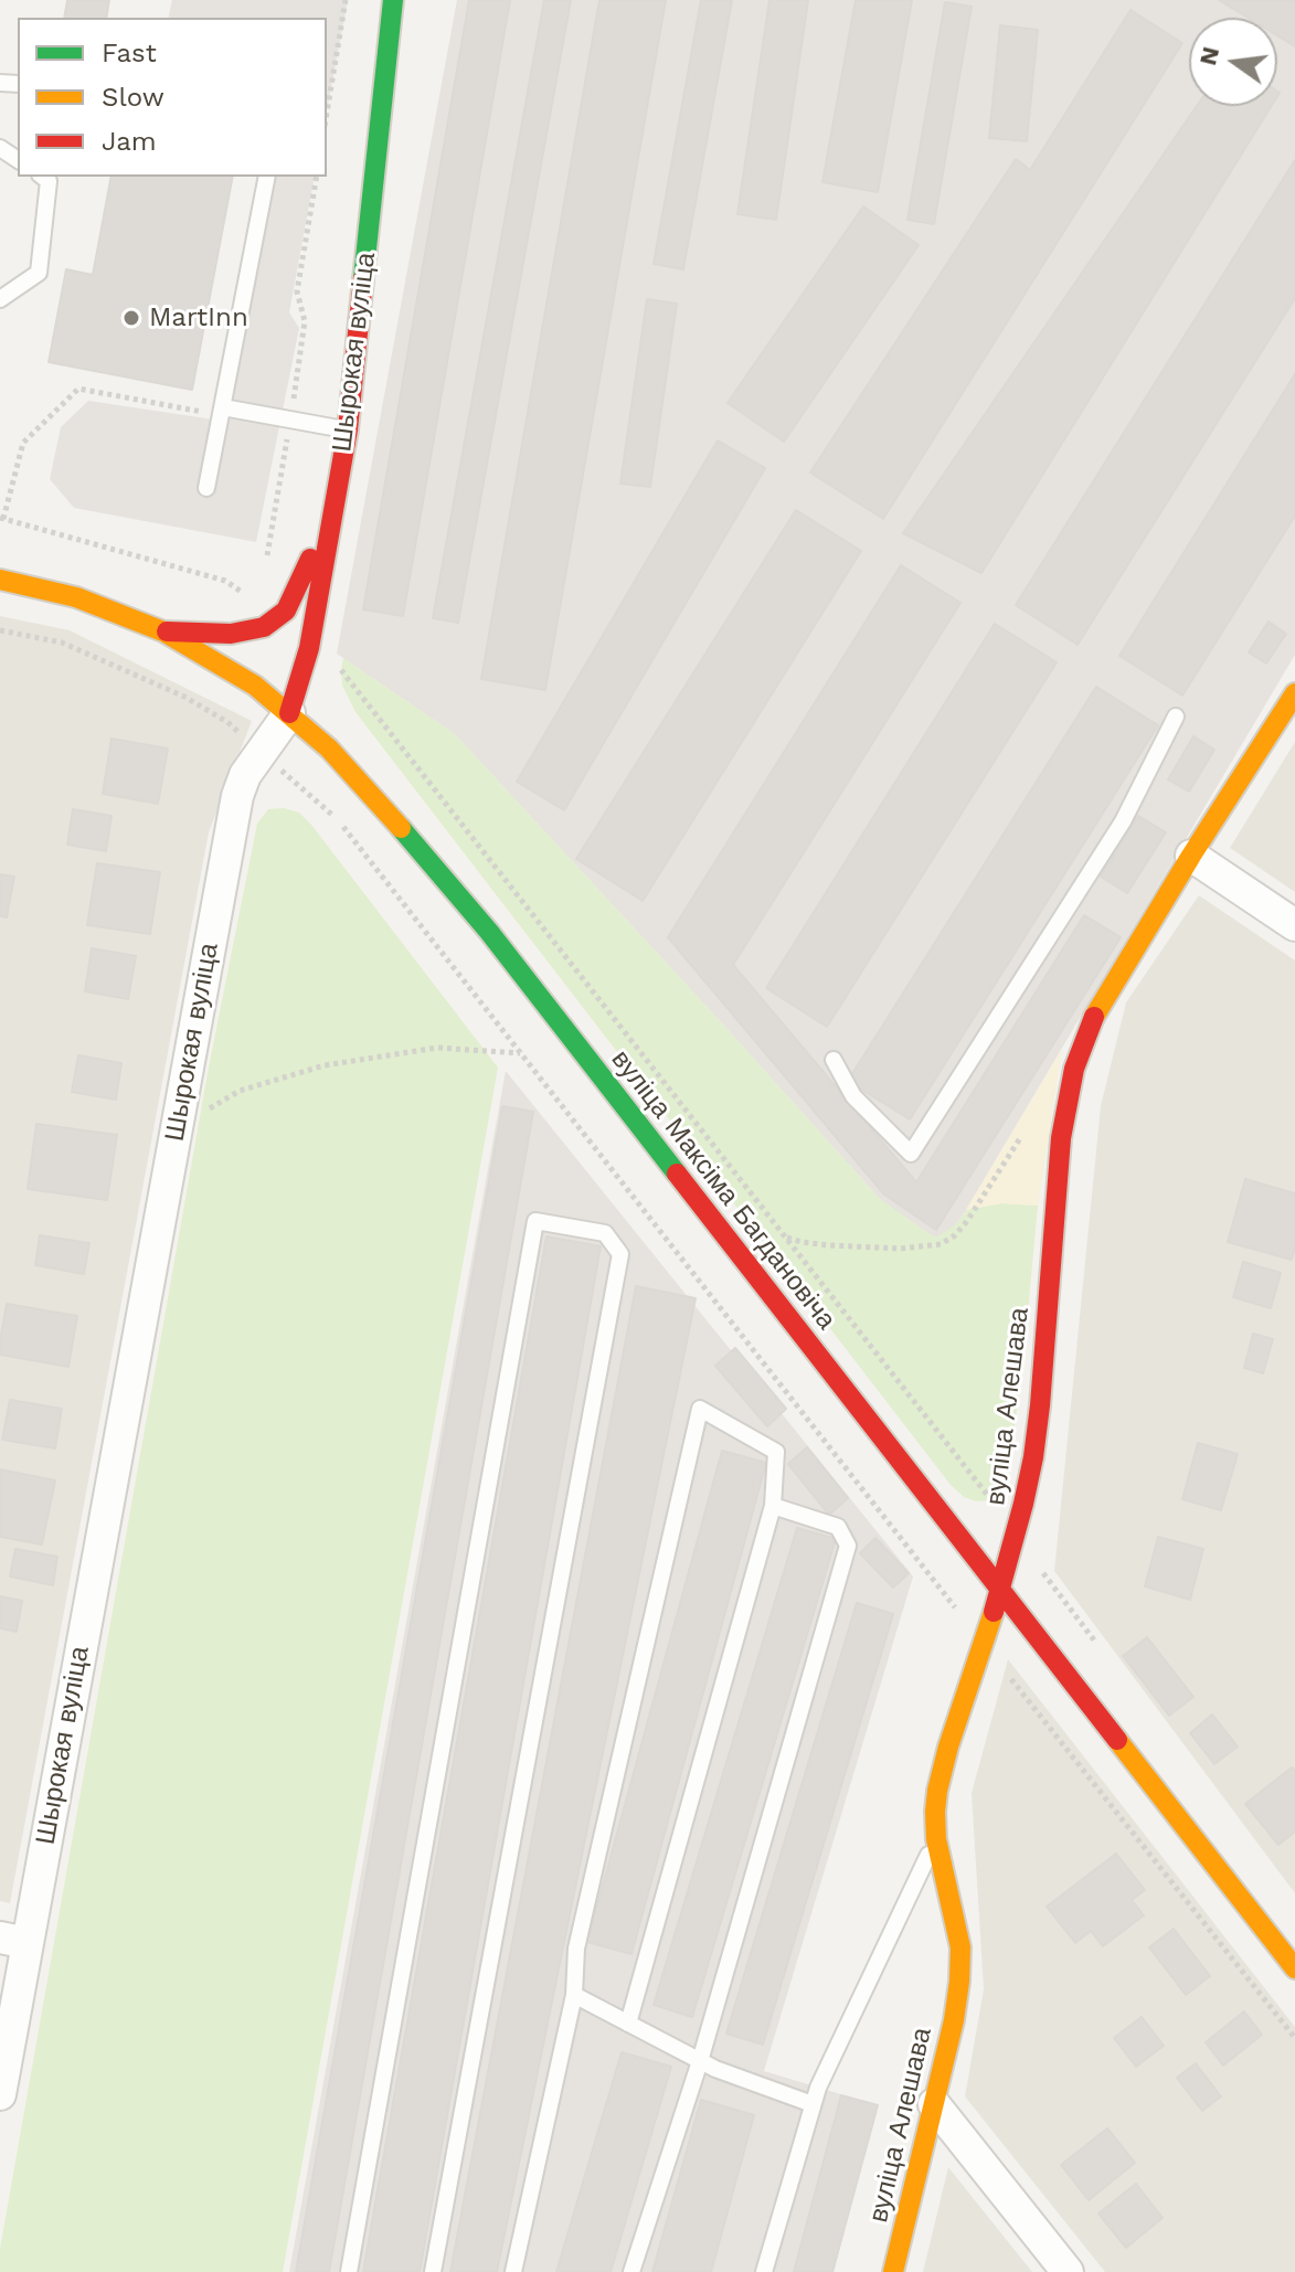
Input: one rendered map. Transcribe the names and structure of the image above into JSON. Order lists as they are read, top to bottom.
{
  "streets": {
    "main road": ["Шырокая вуліца", "вуліца Максіма Багдановіча", "вуліца Алешава"]
  },
  "crossings": [
    ["Шырокая вуліца", "вуліца Максіма Багдановіча"],
    ["вуліца Максіма Багдановіча", "вуліца Алешава"]
  ],
  "places": ["MartInn"],
  "legend": ["Fast", "Slow", "Jam"],
  "north": "left"
}
